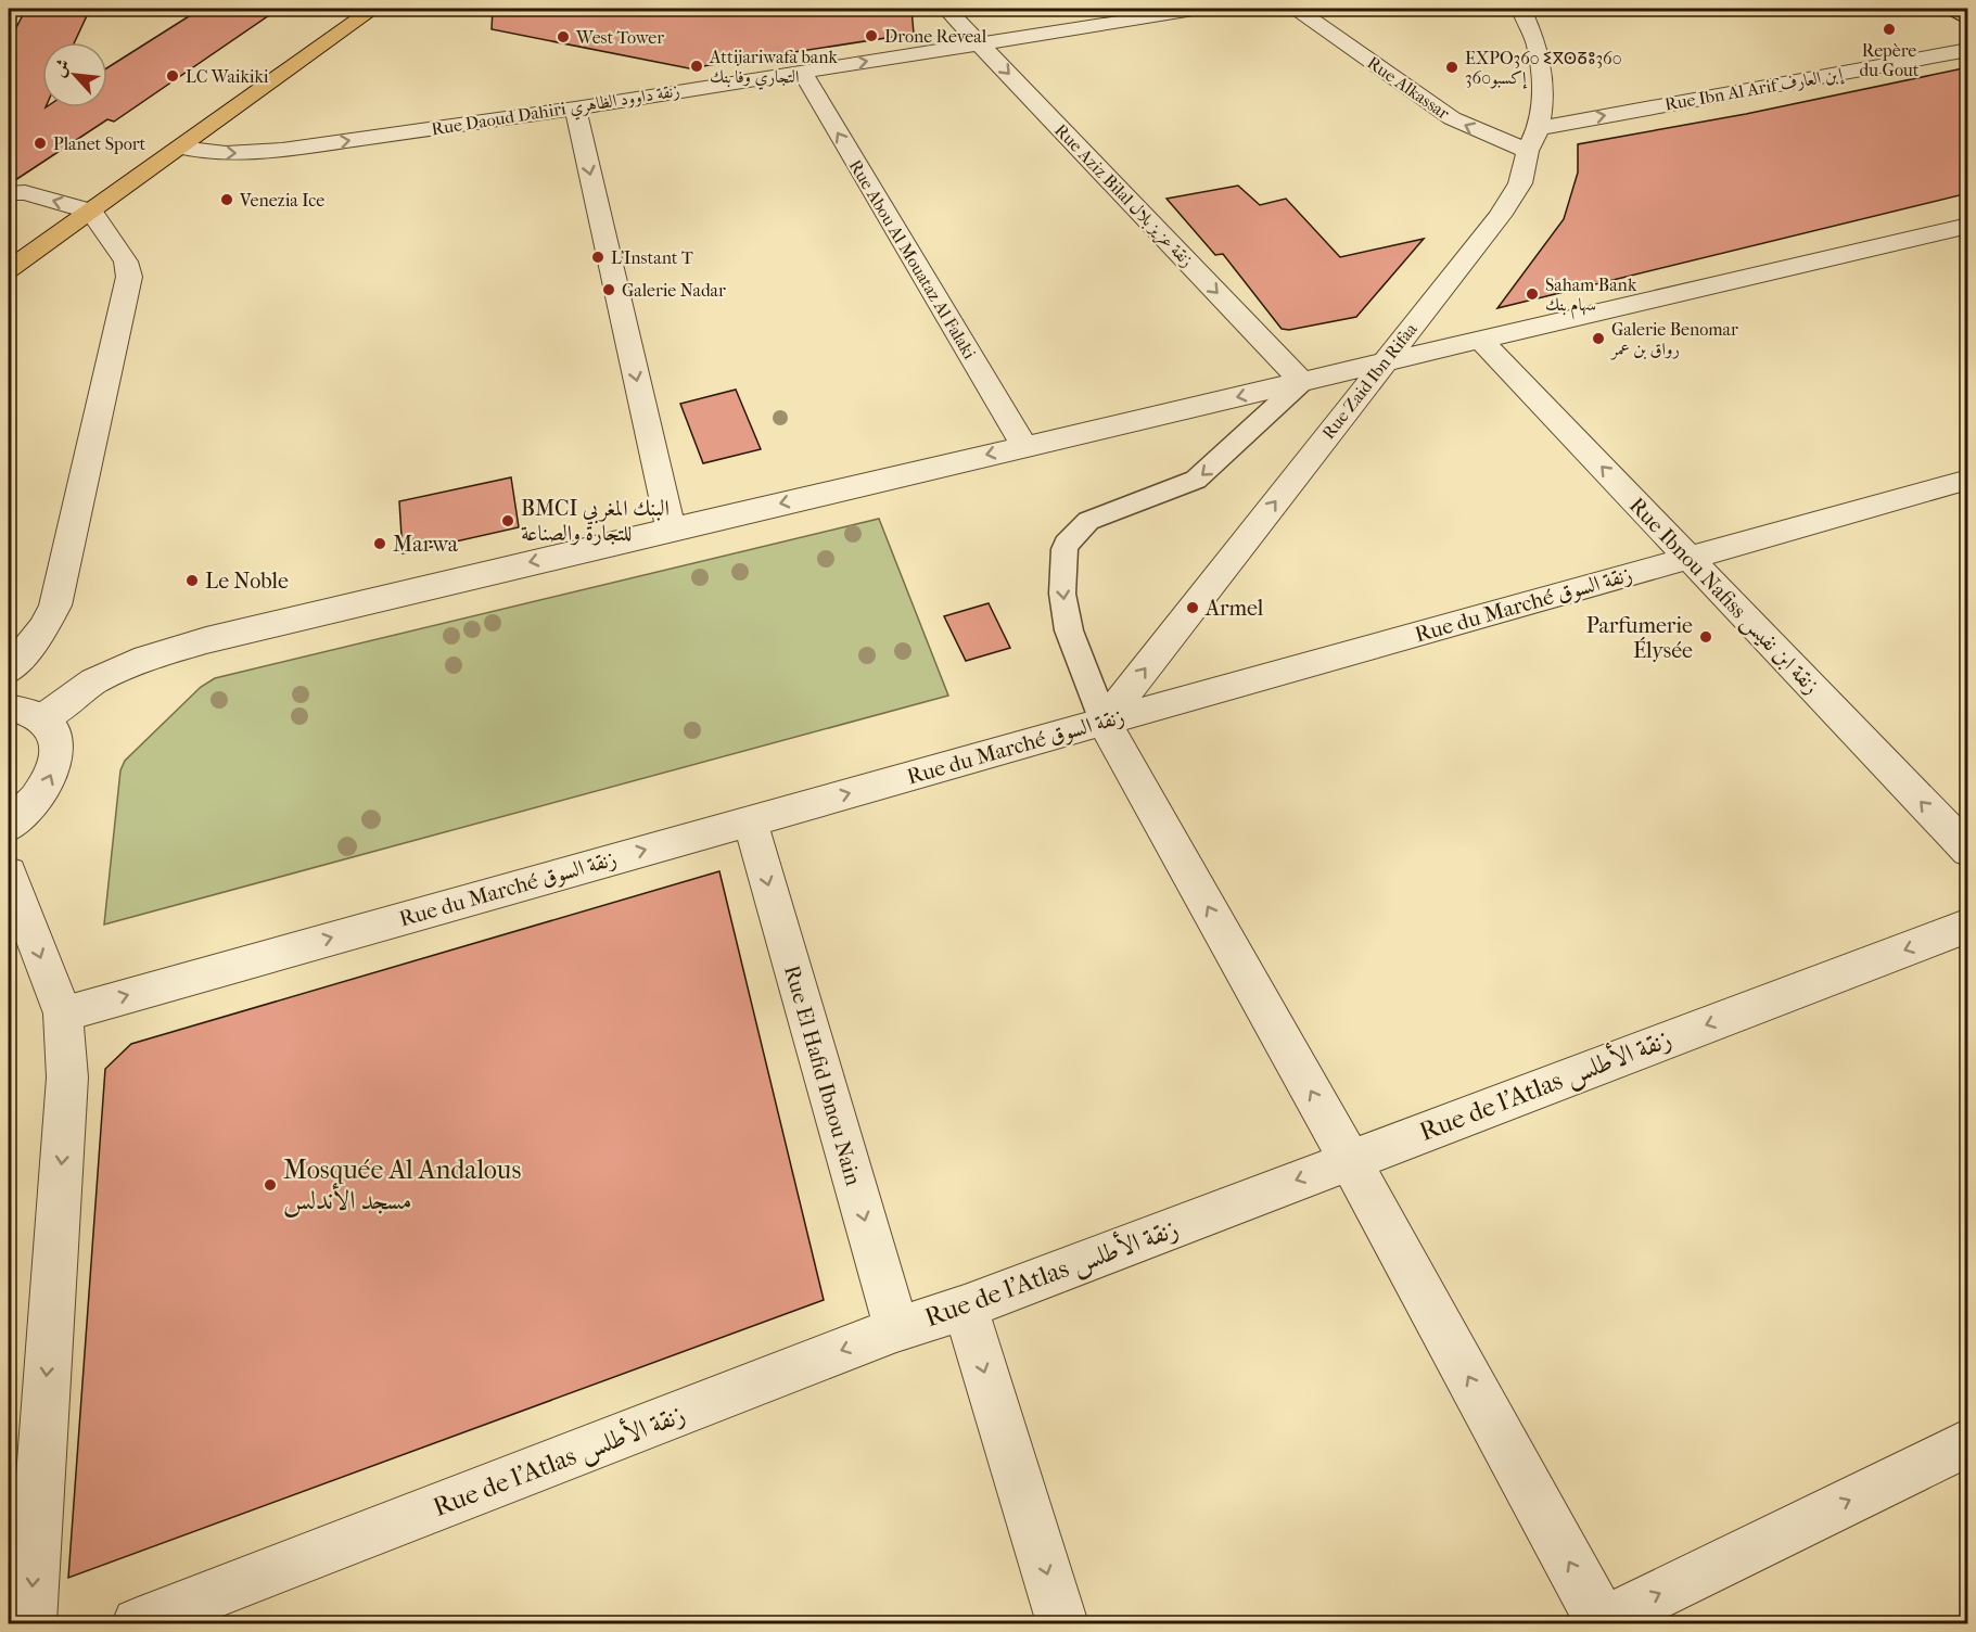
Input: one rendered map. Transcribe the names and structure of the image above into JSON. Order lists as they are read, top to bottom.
{
  "streets": {
    "street": [
      "Rue Alkassar",
      "Rue Ibn Al Arif إبن العارف",
      "Rue Daoud Dahiri زنقة داوود الظاهري",
      "Rue Aziz Bilal زنقة عزيز بلال",
      "Rue Abou Al Mouataz Al Falaki",
      "Rue Zaid Ibn Rifaa",
      "Rue Ibnou Nafiss زنقة ابن نفيس",
      "Rue du Marché زنقة السوق",
      "Rue El Hafid Ibnou Nain",
      "Rue de l'Atlas زنقة الأطلس"
    ]
  },
  "crossings": [
    ["Rue Alkassar", "Rue Zaid Ibn Rifaa"],
    ["Rue Ibn Al Arif إبن العارف", "Rue Zaid Ibn Rifaa"],
    ["Rue Daoud Dahiri زنقة داوود الظاهري", "Rue Aziz Bilal زنقة عزيز بلال"],
    ["Rue Daoud Dahiri زنقة داوود الظاهري", "Rue Abou Al Mouataz Al Falaki"],
    ["Rue Zaid Ibn Rifaa", "Rue du Marché زنقة السوق"],
    ["Rue Ibnou Nafiss زنقة ابن نفيس", "Rue du Marché زنقة السوق"],
    ["Rue du Marché زنقة السوق", "Rue El Hafid Ibnou Nain"],
    ["Rue El Hafid Ibnou Nain", "Rue de l'Atlas زنقة الأطلس"]
  ],
  "one_way": [
    "Rue Alkassar",
    "Rue Daoud Dahiri زنقة داوود الظاهري",
    "Rue Aziz Bilal زنقة عزيز بلال",
    "Rue Zaid Ibn Rifaa",
    "Rue Ibnou Nafiss زنقة ابن نفيس",
    "Rue El Hafid Ibnou Nain",
    "Rue de l'Atlas زنقة الأطلس"
  ],
  "places": [
    "Repère du Gout",
    "Drone Reveal",
    "West Tower",
    "Attijariwafa bank التجاري وفا بنك",
    "EXPO360 ⵉⴳⵙⵒⵓ360 إكسبو360",
    "LC Waikiki",
    "Planet Sport",
    "Venezia Ice",
    "L'Instant T",
    "Galerie Nadar",
    "Saham Bank سهام بنك",
    "Galerie Benomar رواق بن عمر",
    "BMCI البنك المغربي للتجارة والصناعة",
    "Marwa",
    "Le Noble",
    "Armel",
    "Parfumerie Élysée",
    "Mosquée Al Andalous مسجد الأندلس"
  ],
  "north": "top left"
}
